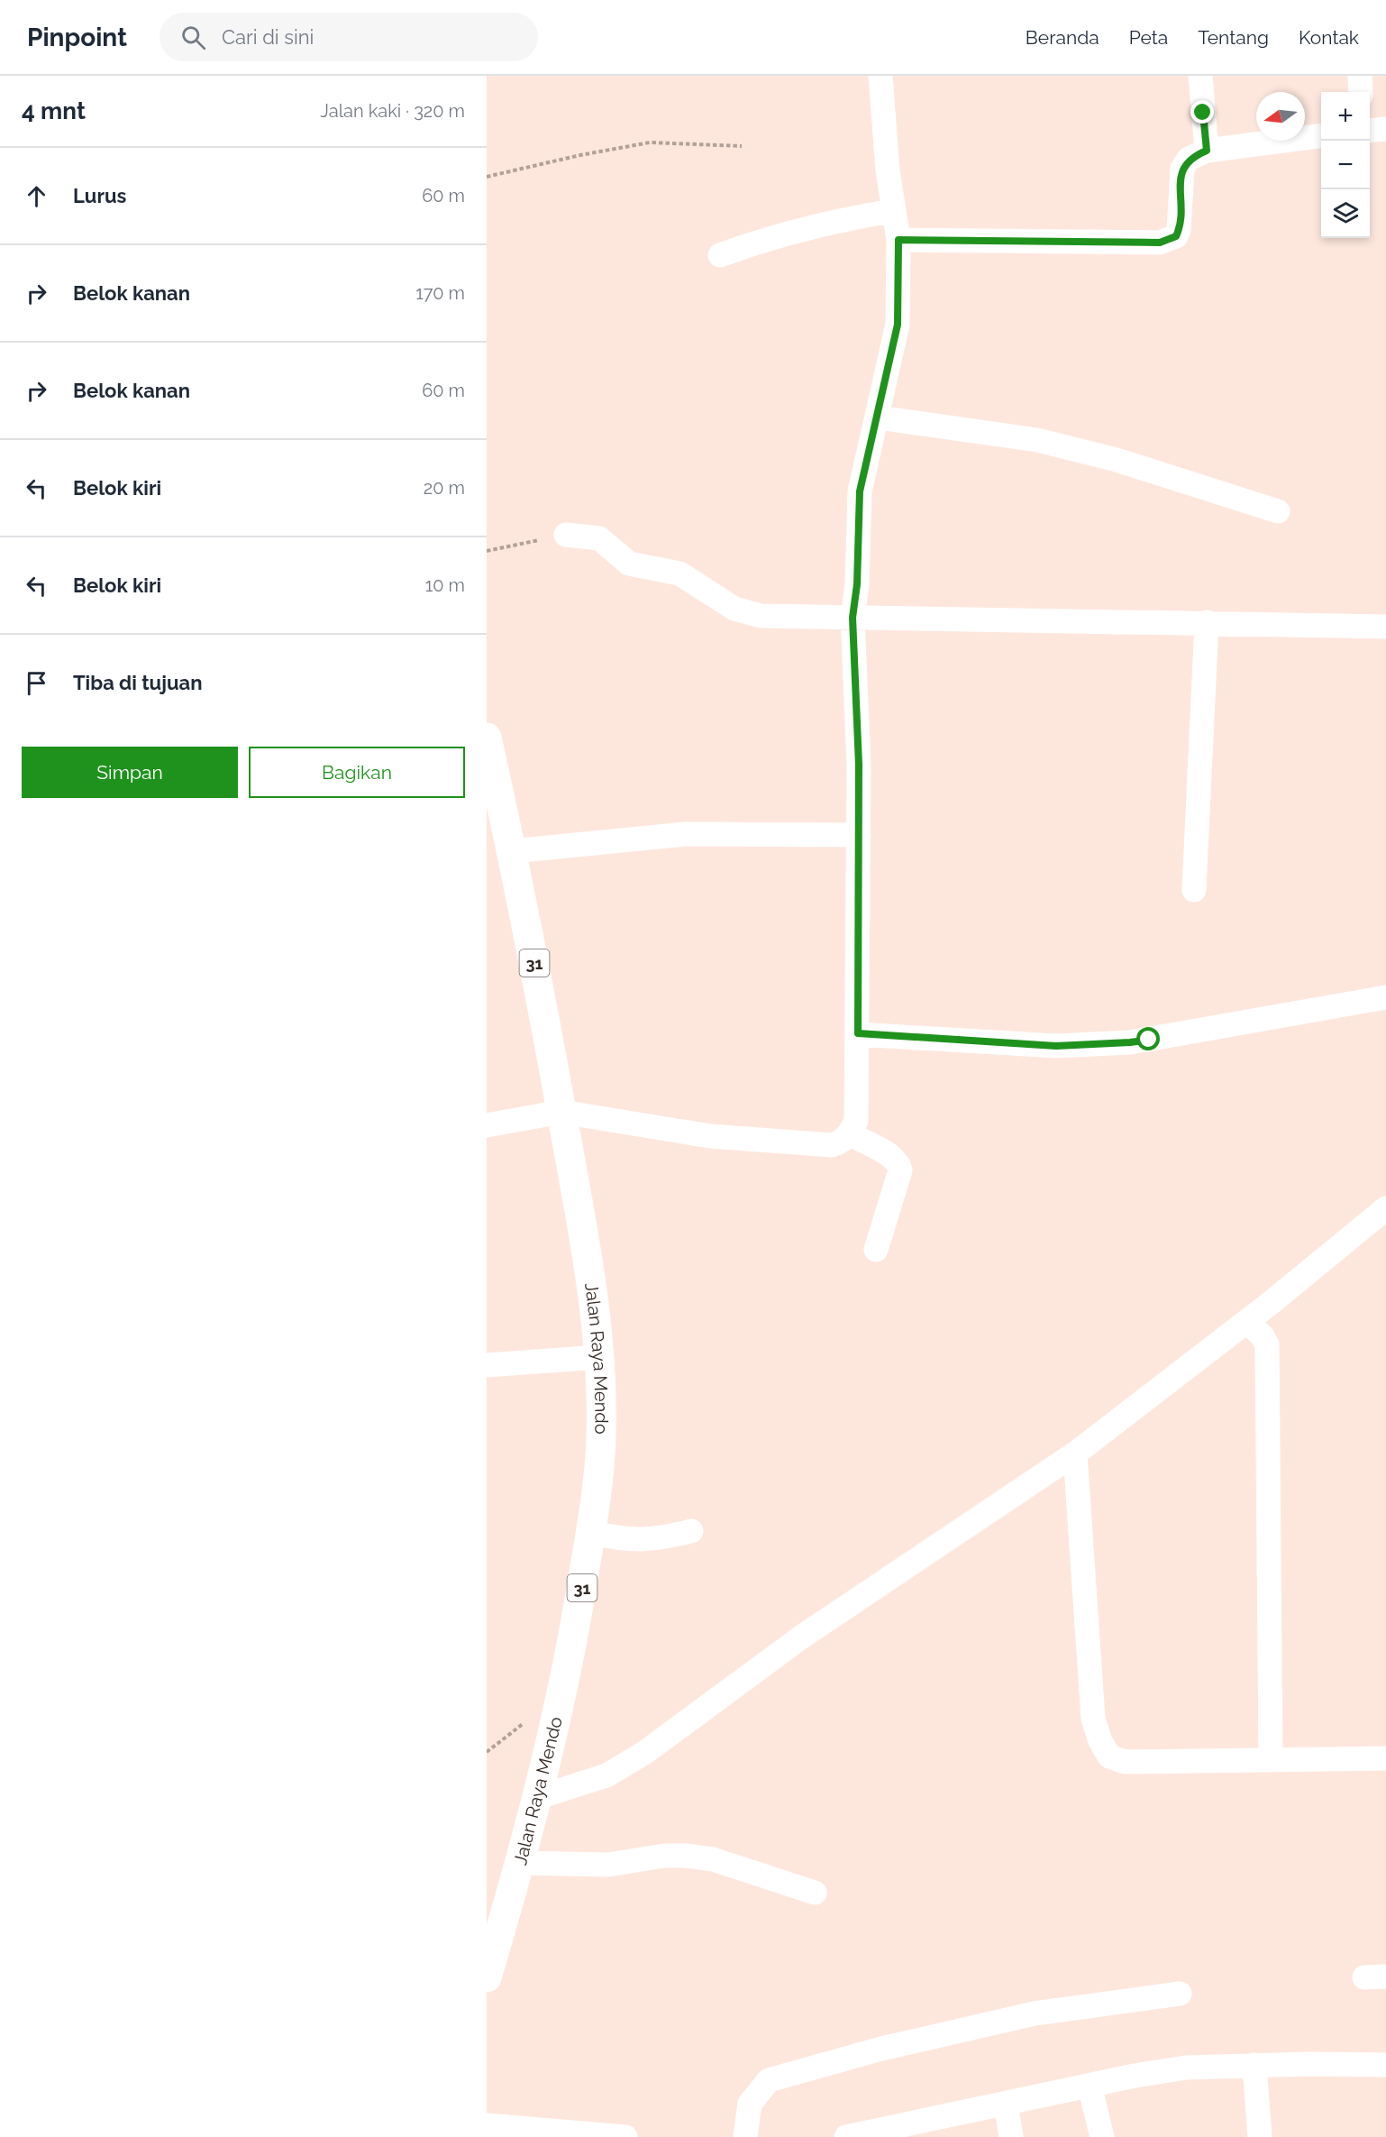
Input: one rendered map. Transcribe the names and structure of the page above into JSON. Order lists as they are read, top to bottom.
{
  "streets": {
    "highway": ["31", "Jalan Raya Mendo"]
  },
  "north": "left",
  "page": {
    "header": "Pinpoint",
    "search": "Cari di sini",
    "nav": [
      "Beranda",
      "Peta",
      "Tentang",
      "Kontak"
    ],
    "heading": ["4 mnt", "Jalan kaki · 320 m"],
    "map_buttons": ["+", "−"],
    "list": [
      ["Lurus", "60 m"],
      ["Belok kanan", "170 m"],
      ["Belok kanan", "60 m"],
      ["Belok kiri", "20 m"],
      ["Belok kiri", "10 m"],
      "Tiba di tujuan"
    ],
    "buttons": ["Simpan", "Bagikan"]
  }
}
